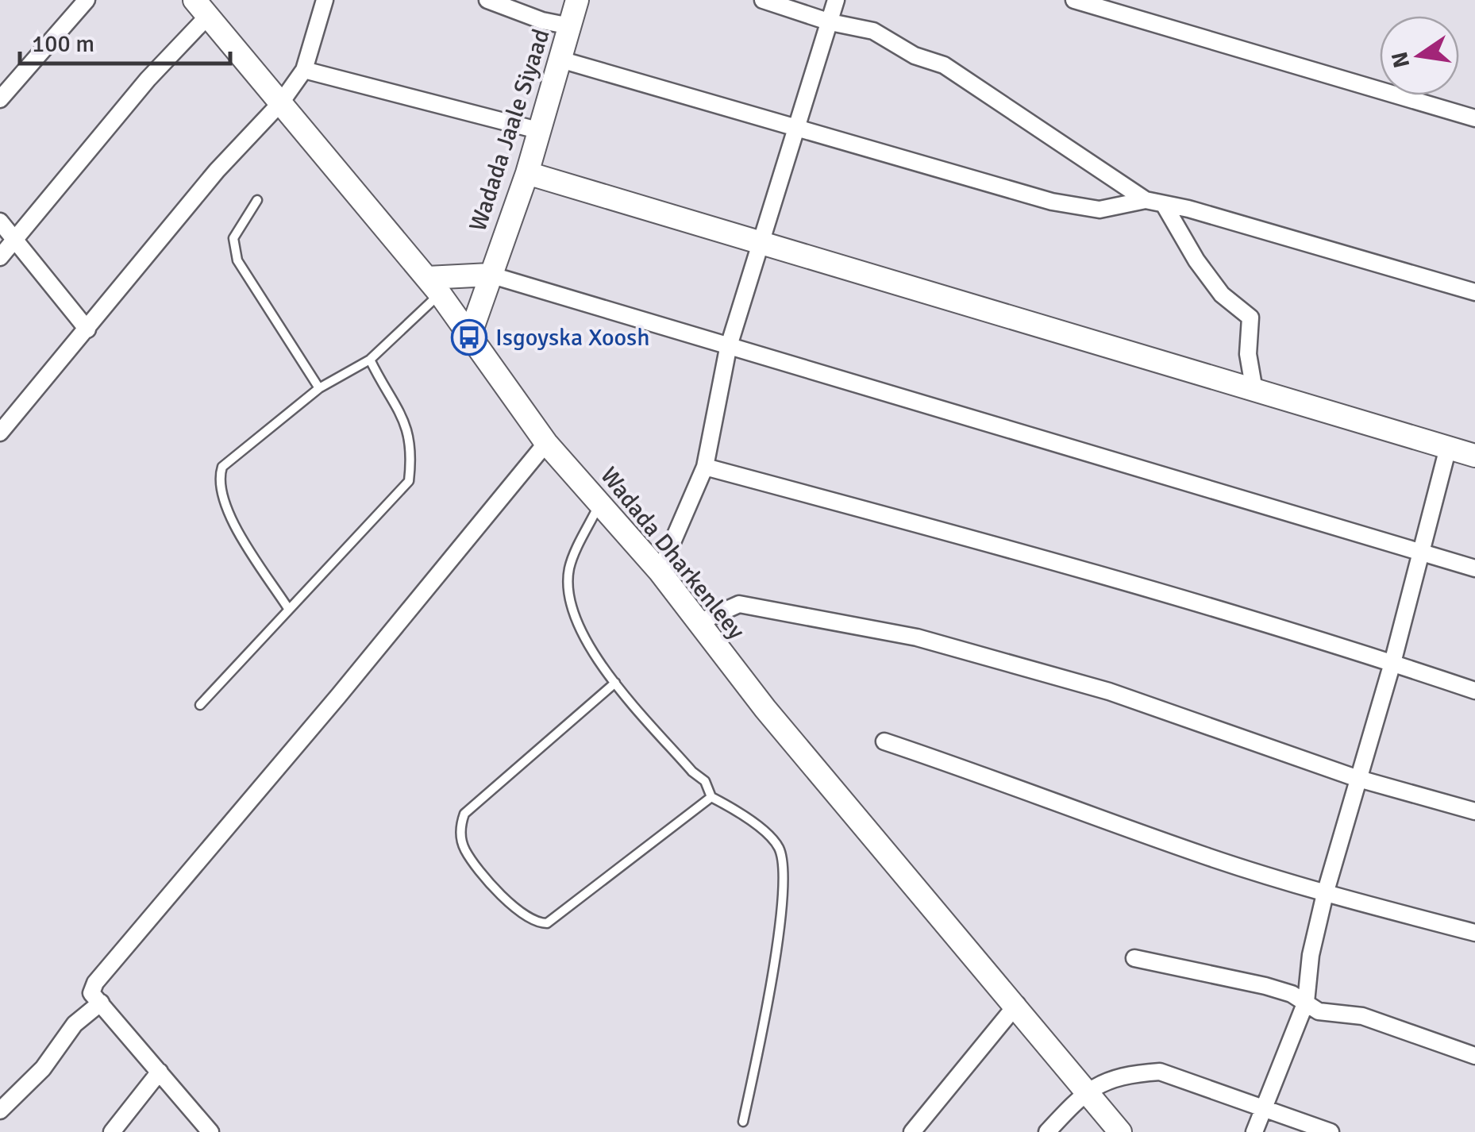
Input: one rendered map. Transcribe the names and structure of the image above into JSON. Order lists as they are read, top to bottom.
{
  "streets": {
    "main road": ["Wadada Jaale Siyaad", "Wadada Dharkenleey"]
  },
  "crossings": [
    ["Wadada Jaale Siyaad", "Wadada Dharkenleey"]
  ],
  "places": {
    "bus stop": ["Isgoyska Xoosh"]
  },
  "scale_bar": "100 m",
  "north": "left"
}
